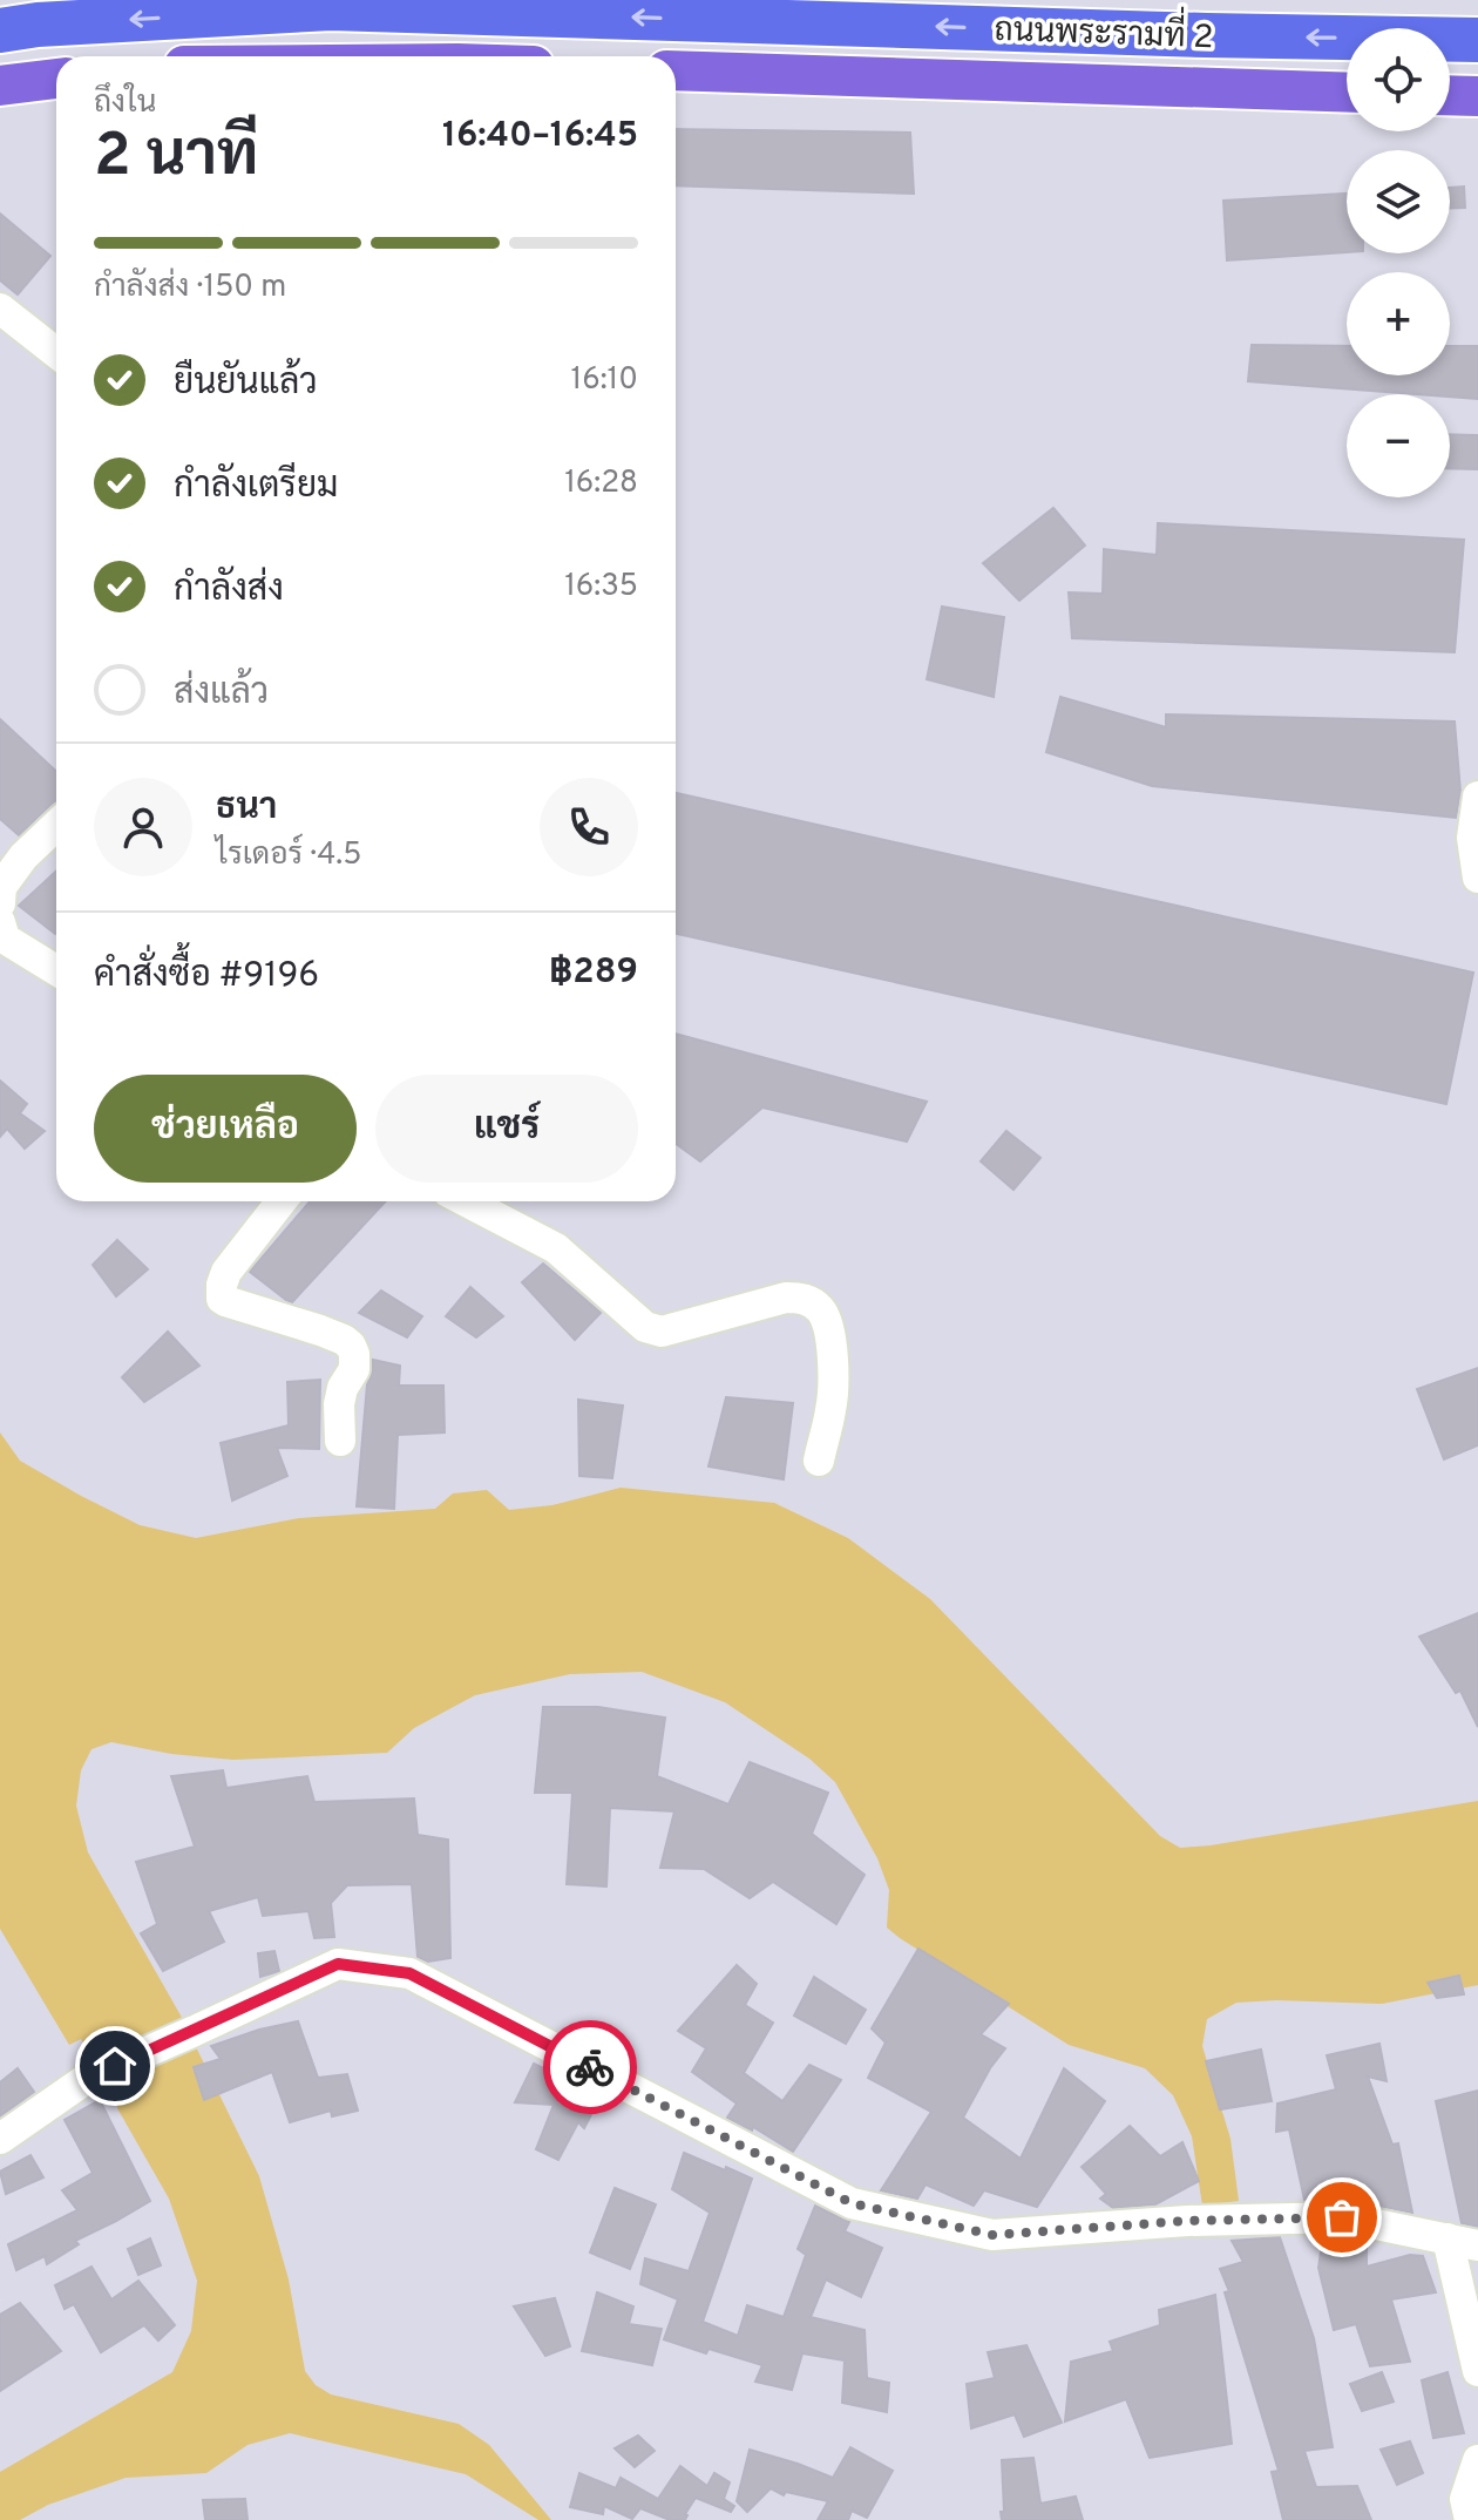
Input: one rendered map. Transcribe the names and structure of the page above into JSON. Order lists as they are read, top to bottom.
{
  "streets": {
    "highway": ["ถนนพระรามที่ 2"]
  },
  "one_way": ["ถนนพระรามที่ 2"],
  "page": {
    "map_buttons": ["+", "−"],
    "heading": ["2 นาที", "ถึงใน", "16:40–16:45"],
    "panel": [
      "ธนา",
      "ไรเดอร์ · 4.5",
      "คำสั่งซื้อ #9196",
      "฿289"
    ],
    "bar": "กำลังส่ง · 150 m",
    "list": [
      ["ยืนยันแล้ว", "16:10"],
      ["กำลังเตรียม", "16:28"],
      ["กำลังส่ง", "16:35"],
      "ส่งแล้ว"
    ],
    "buttons": ["ช่วยเหลือ", "แชร์"]
  }
}
